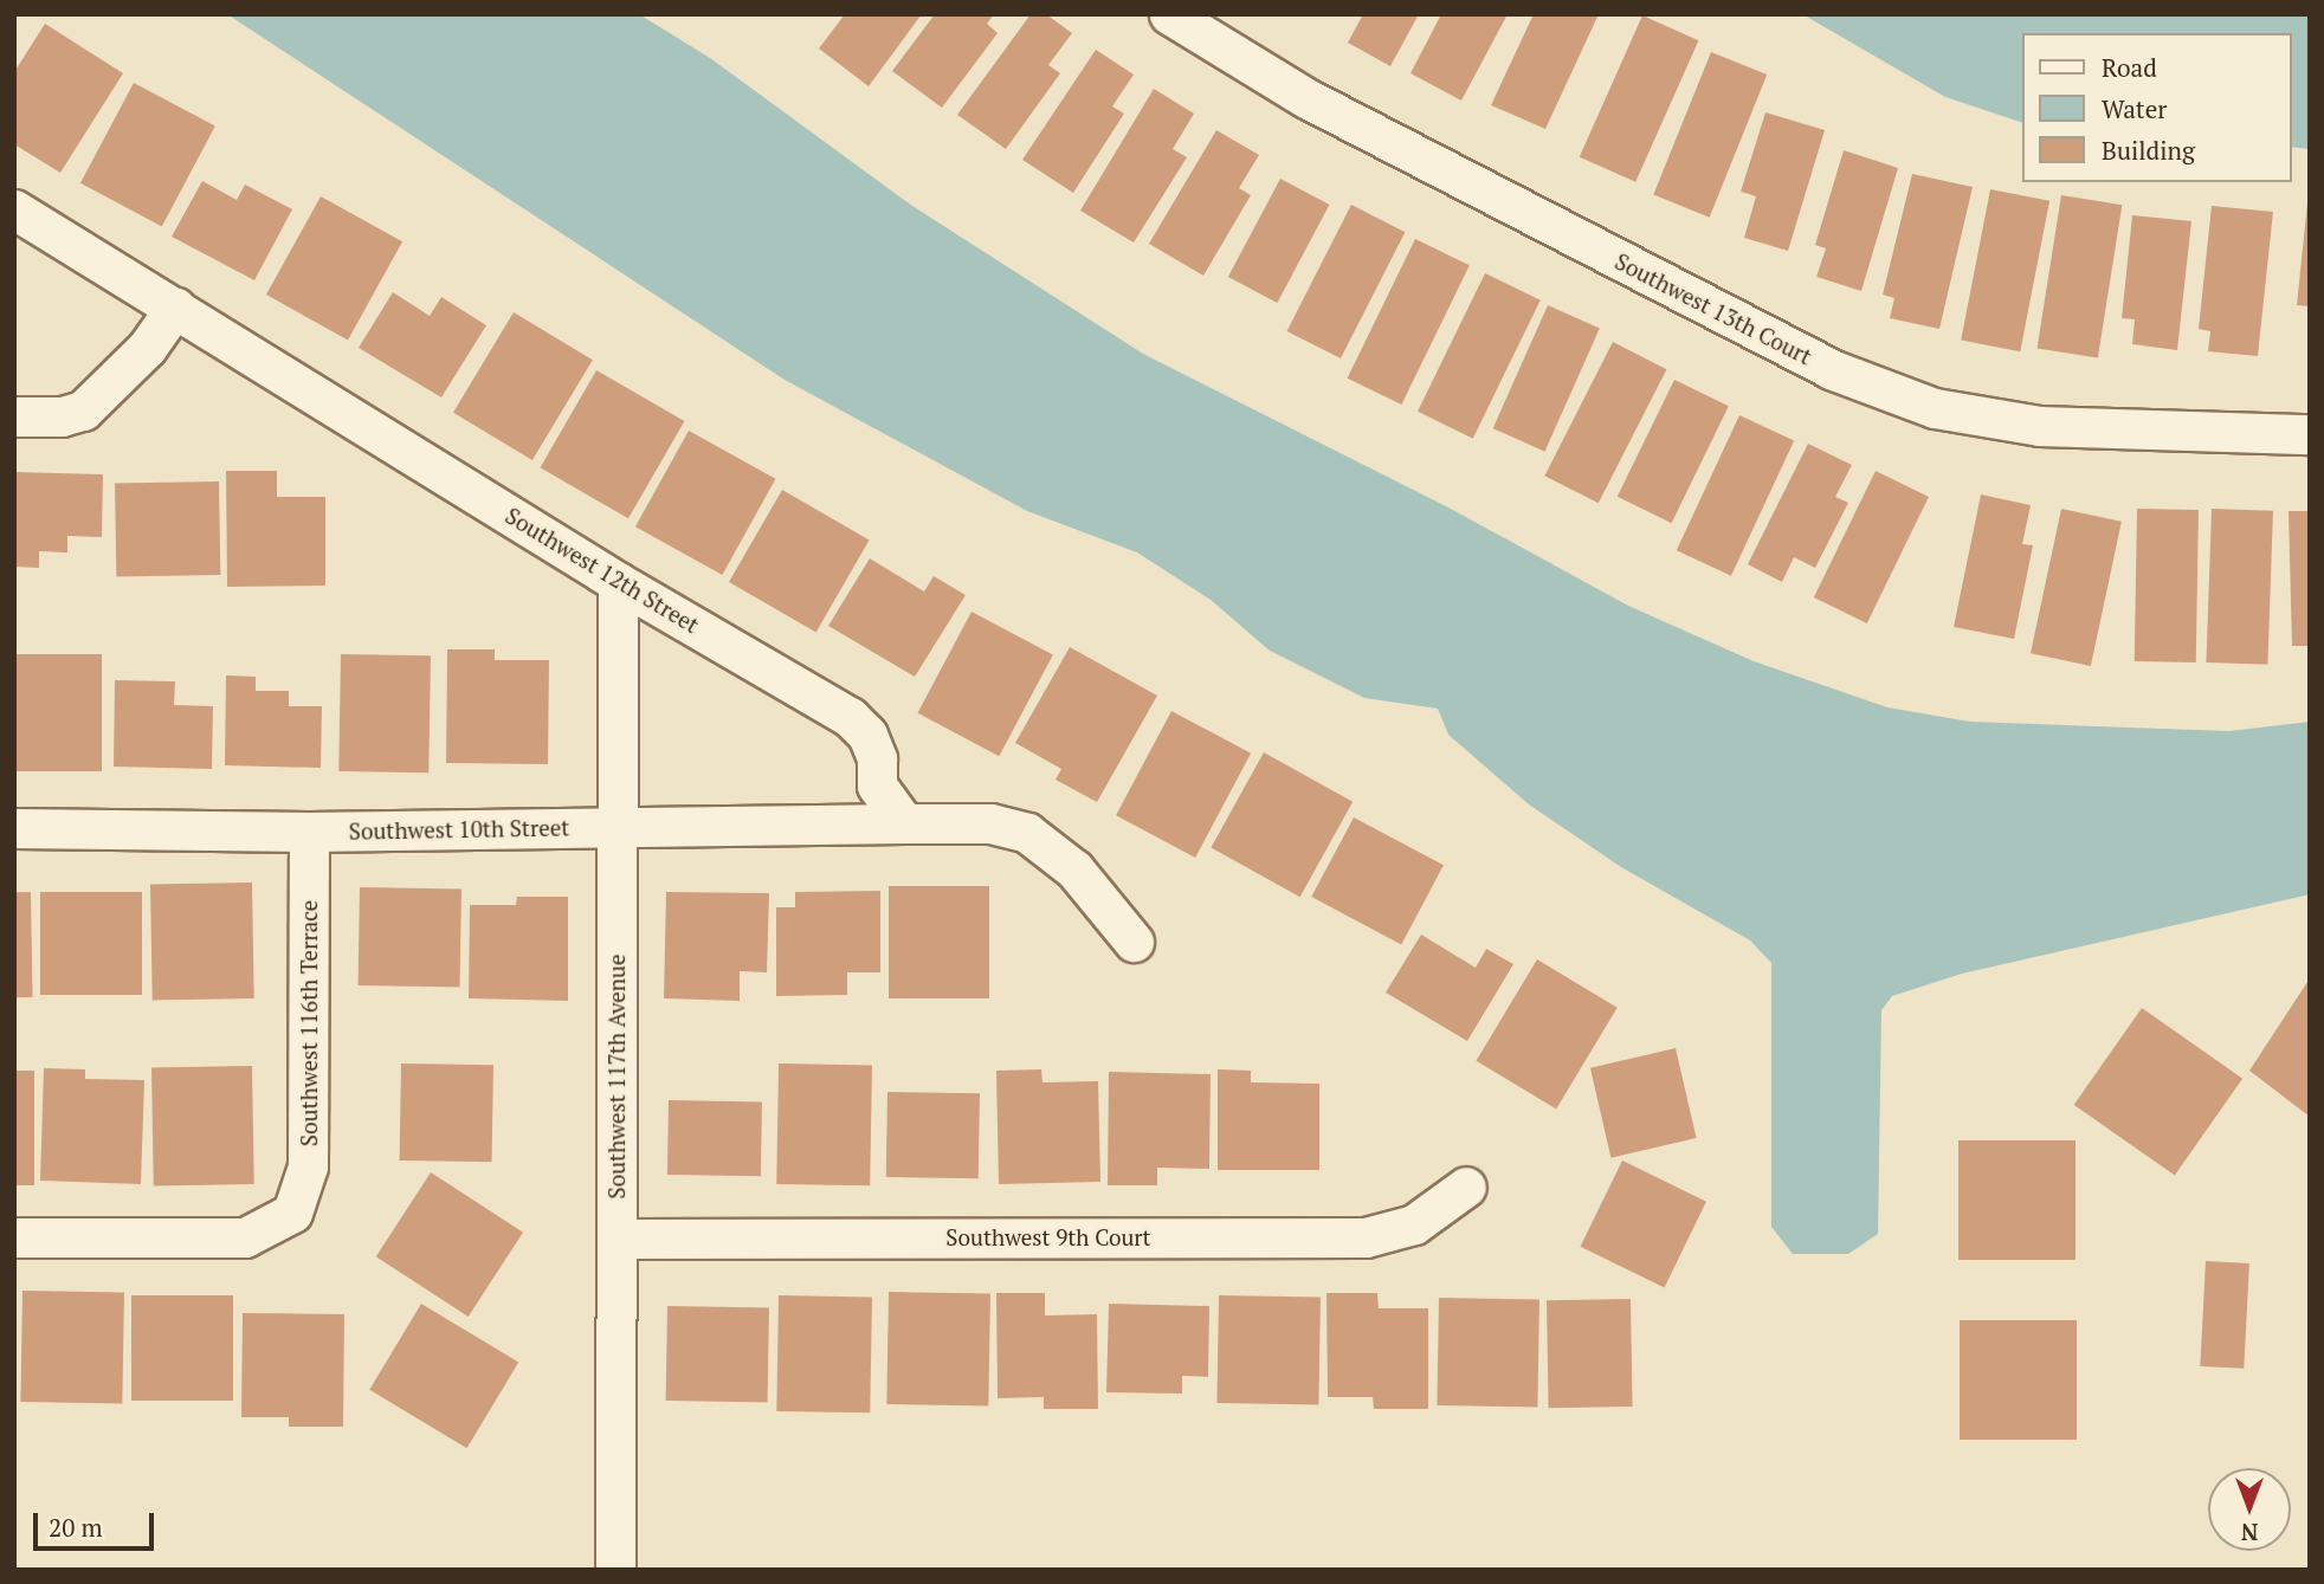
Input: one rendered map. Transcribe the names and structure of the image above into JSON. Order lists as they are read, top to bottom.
{
  "streets": {
    "street": [
      "Southwest 13th Court",
      "Southwest 12th Street",
      "Southwest 10th Street",
      "Southwest 116th Terrace",
      "Southwest 117th Avenue",
      "Southwest 9th Court"
    ]
  },
  "crossings": [
    ["Southwest 12th Street", "Southwest 10th Street"],
    ["Southwest 12th Street", "Southwest 117th Avenue"],
    ["Southwest 10th Street", "Southwest 116th Terrace"],
    ["Southwest 10th Street", "Southwest 117th Avenue"],
    ["Southwest 117th Avenue", "Southwest 9th Court"]
  ],
  "legend": ["Road", "Water", "Building"],
  "scale_bar": "20 m",
  "north": "bottom"
}
